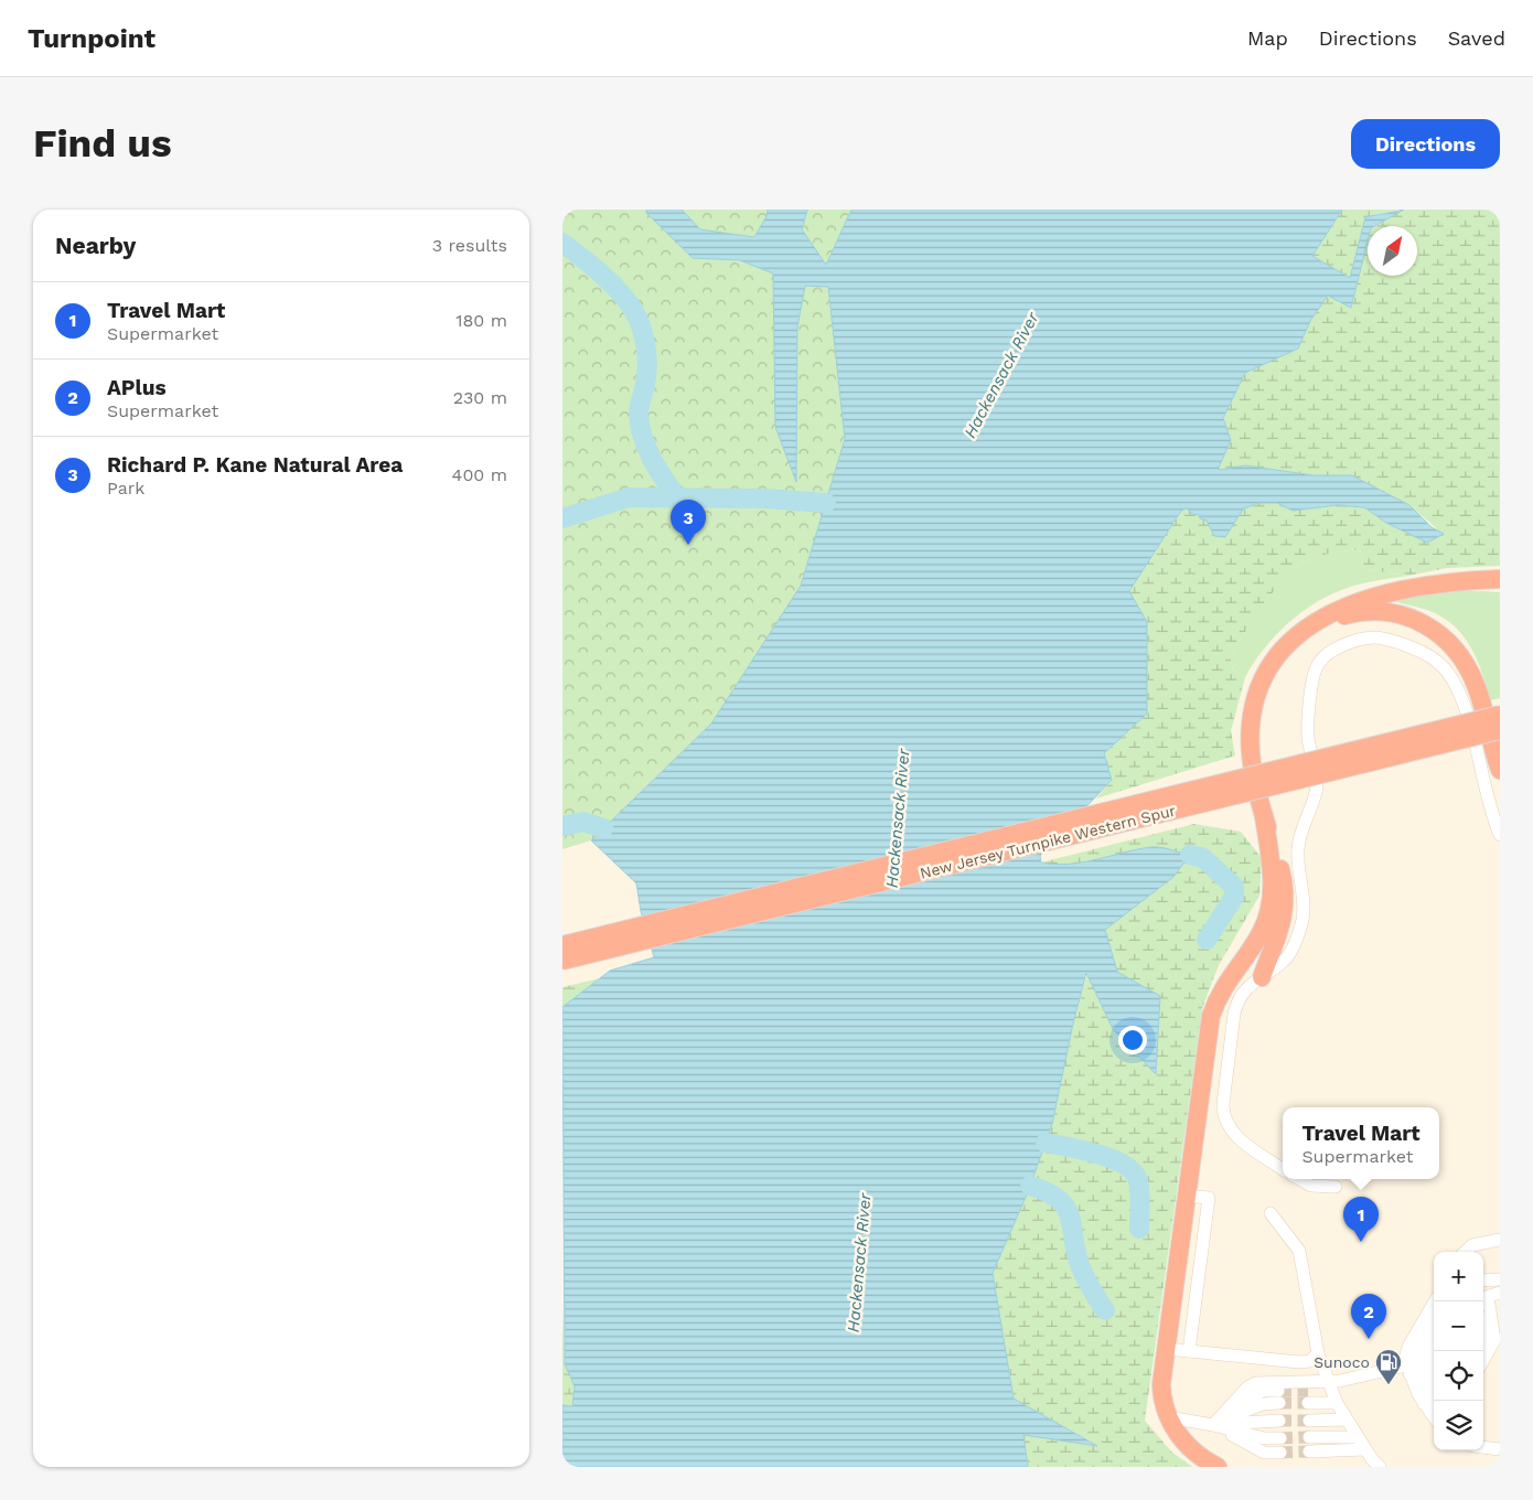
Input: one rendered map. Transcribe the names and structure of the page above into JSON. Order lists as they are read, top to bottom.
{
  "streets": {
    "highway": ["New Jersey Turnpike Western Spur"]
  },
  "water": ["Hackensack River"],
  "places": {
    "fuel station": ["Sunoco"]
  },
  "north": "top right",
  "page": {
    "header": "Turnpoint",
    "nav": ["Map", "Directions", "Saved"],
    "buttons": "Directions",
    "title": "Find us",
    "heading": ["Nearby", "3 results"],
    "list": [
      {
        "mark": "1",
        "name": "Travel Mart",
        "note": "Supermarket",
        "value": "180 m"
      },
      {
        "mark": "2",
        "name": "APlus",
        "note": "Supermarket",
        "value": "230 m"
      },
      {
        "mark": "3",
        "name": "Richard P. Kane Natural Area",
        "note": "Park",
        "value": "400 m"
      }
    ],
    "pins": ["3", "1", "2"],
    "popup": ["Travel Mart", "Supermarket"],
    "map_buttons": ["+", "−"]
  }
}
